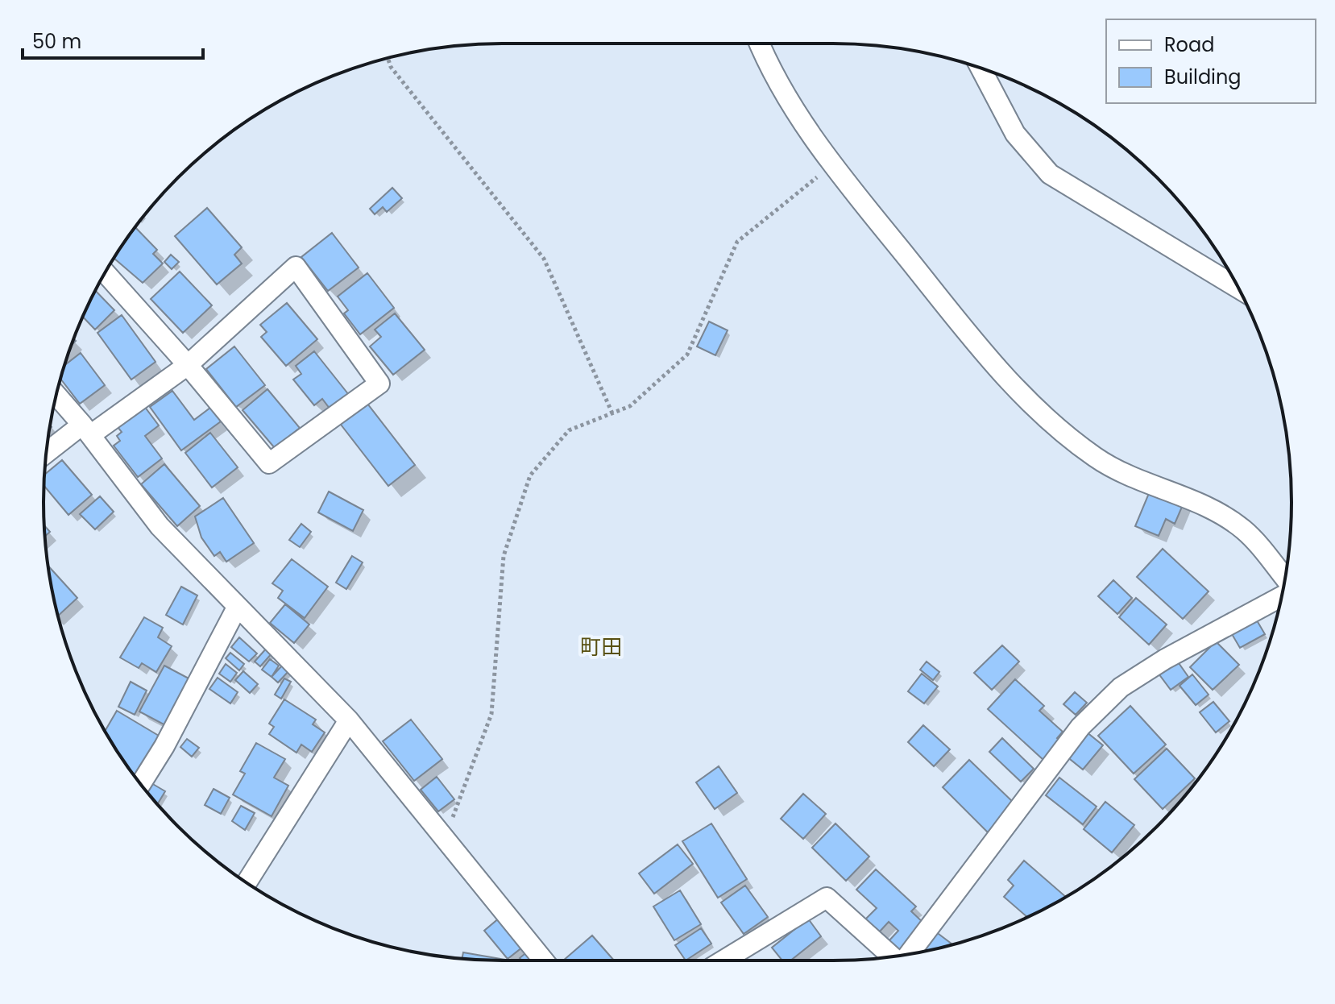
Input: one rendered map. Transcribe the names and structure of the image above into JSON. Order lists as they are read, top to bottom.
{
  "districts": ["町田"],
  "legend": ["Road", "Building"],
  "scale_bar": "50 m"
}
